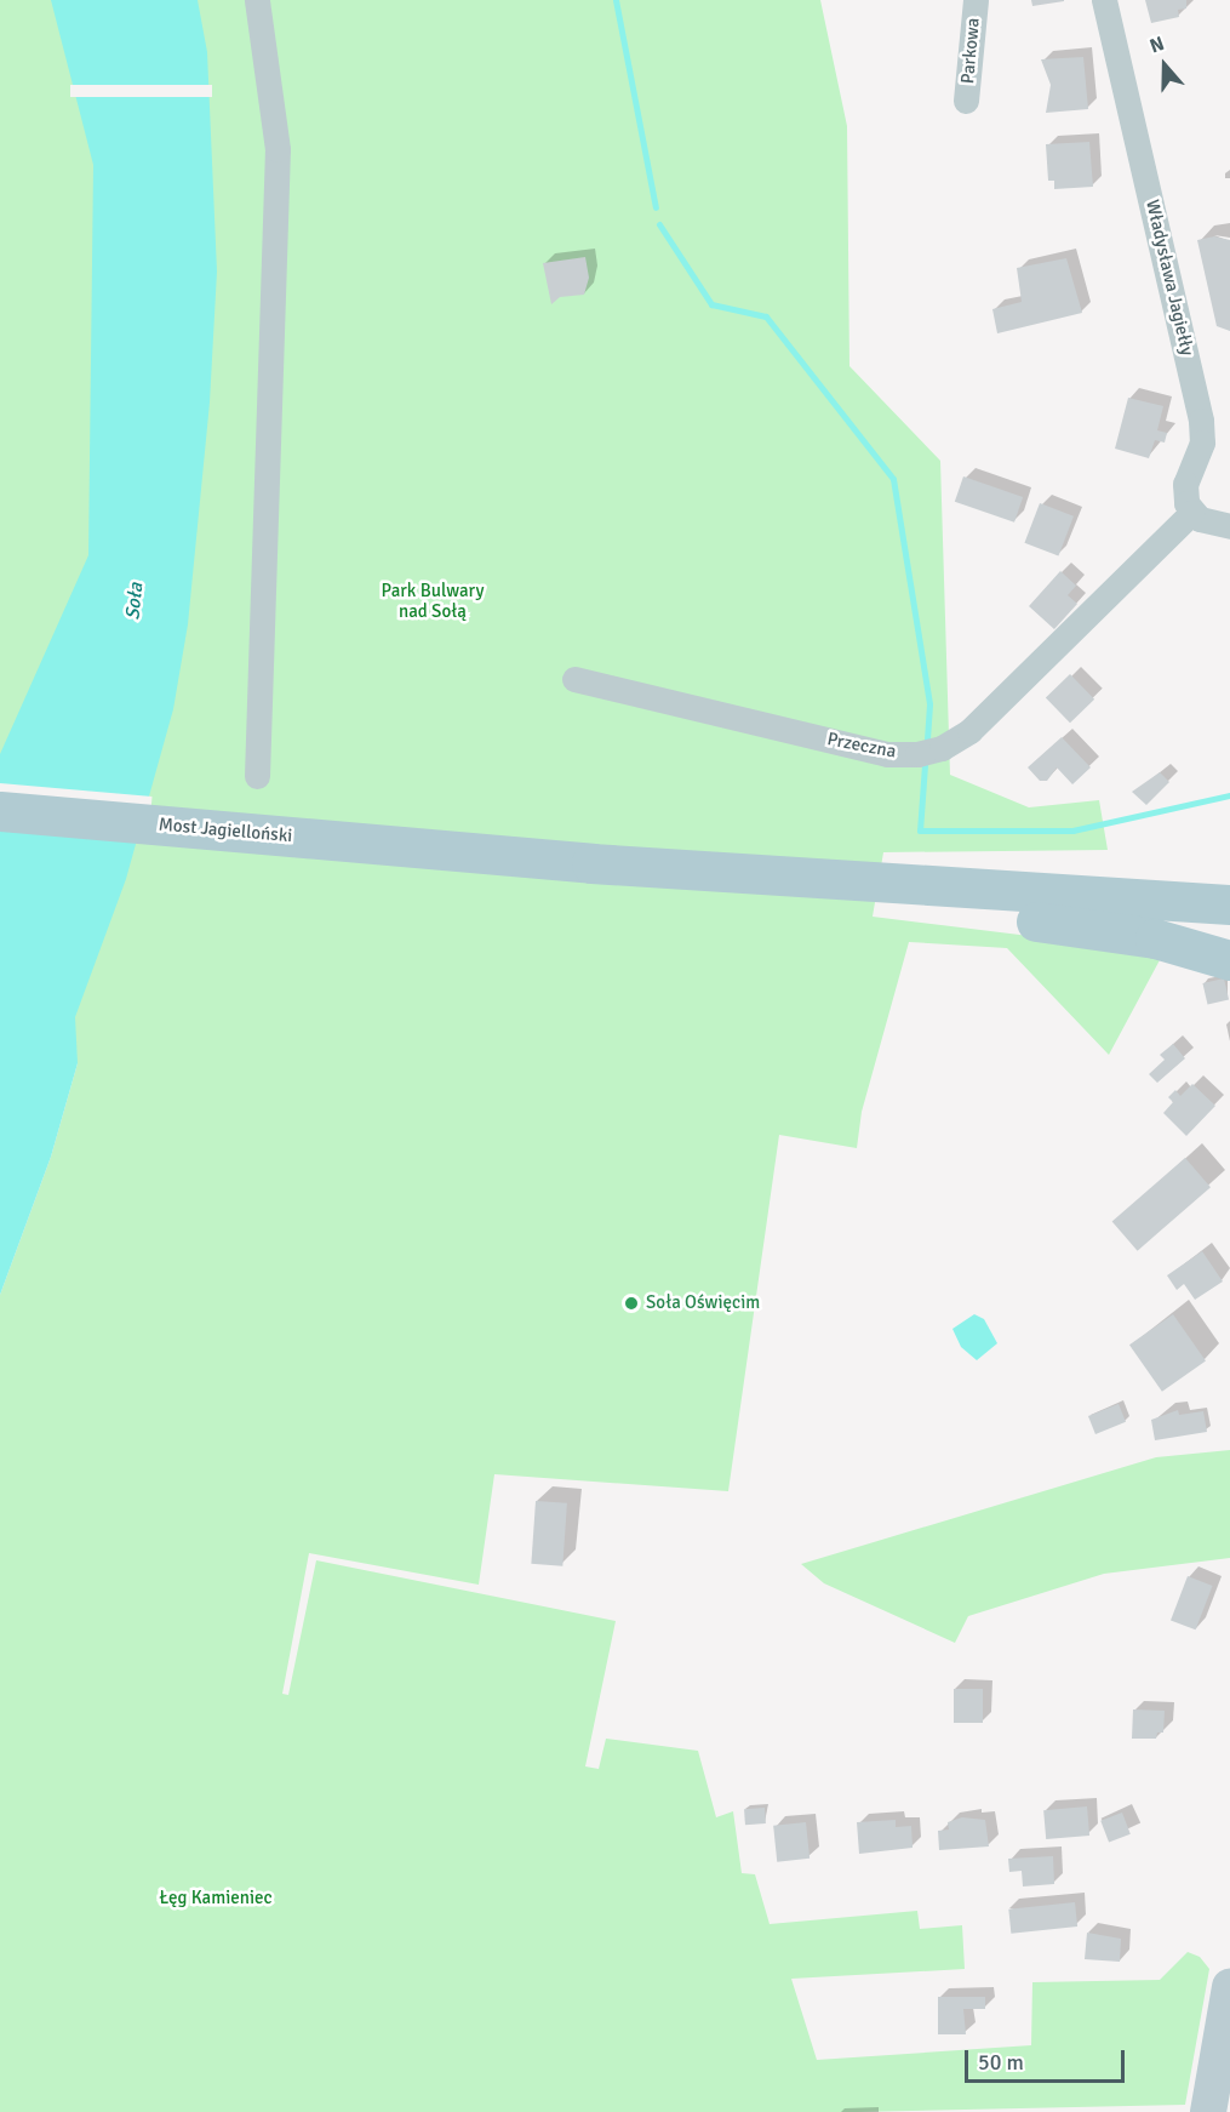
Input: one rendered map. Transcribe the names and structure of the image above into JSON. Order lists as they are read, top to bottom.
{
  "streets": {
    "main road": ["Most Jagielloński"],
    "street": ["Parkowa", "Władysława Jagiełły", "Przeczna"]
  },
  "crossings": [
    ["Władysława Jagiełły", "Przeczna"]
  ],
  "water": ["Soła"],
  "parks": ["Park Bulwary nad Sołą", "Łęg Kamieniec"],
  "places": ["Soła Oświęcim"],
  "scale_bar": "50 m",
  "north": "top"
}
